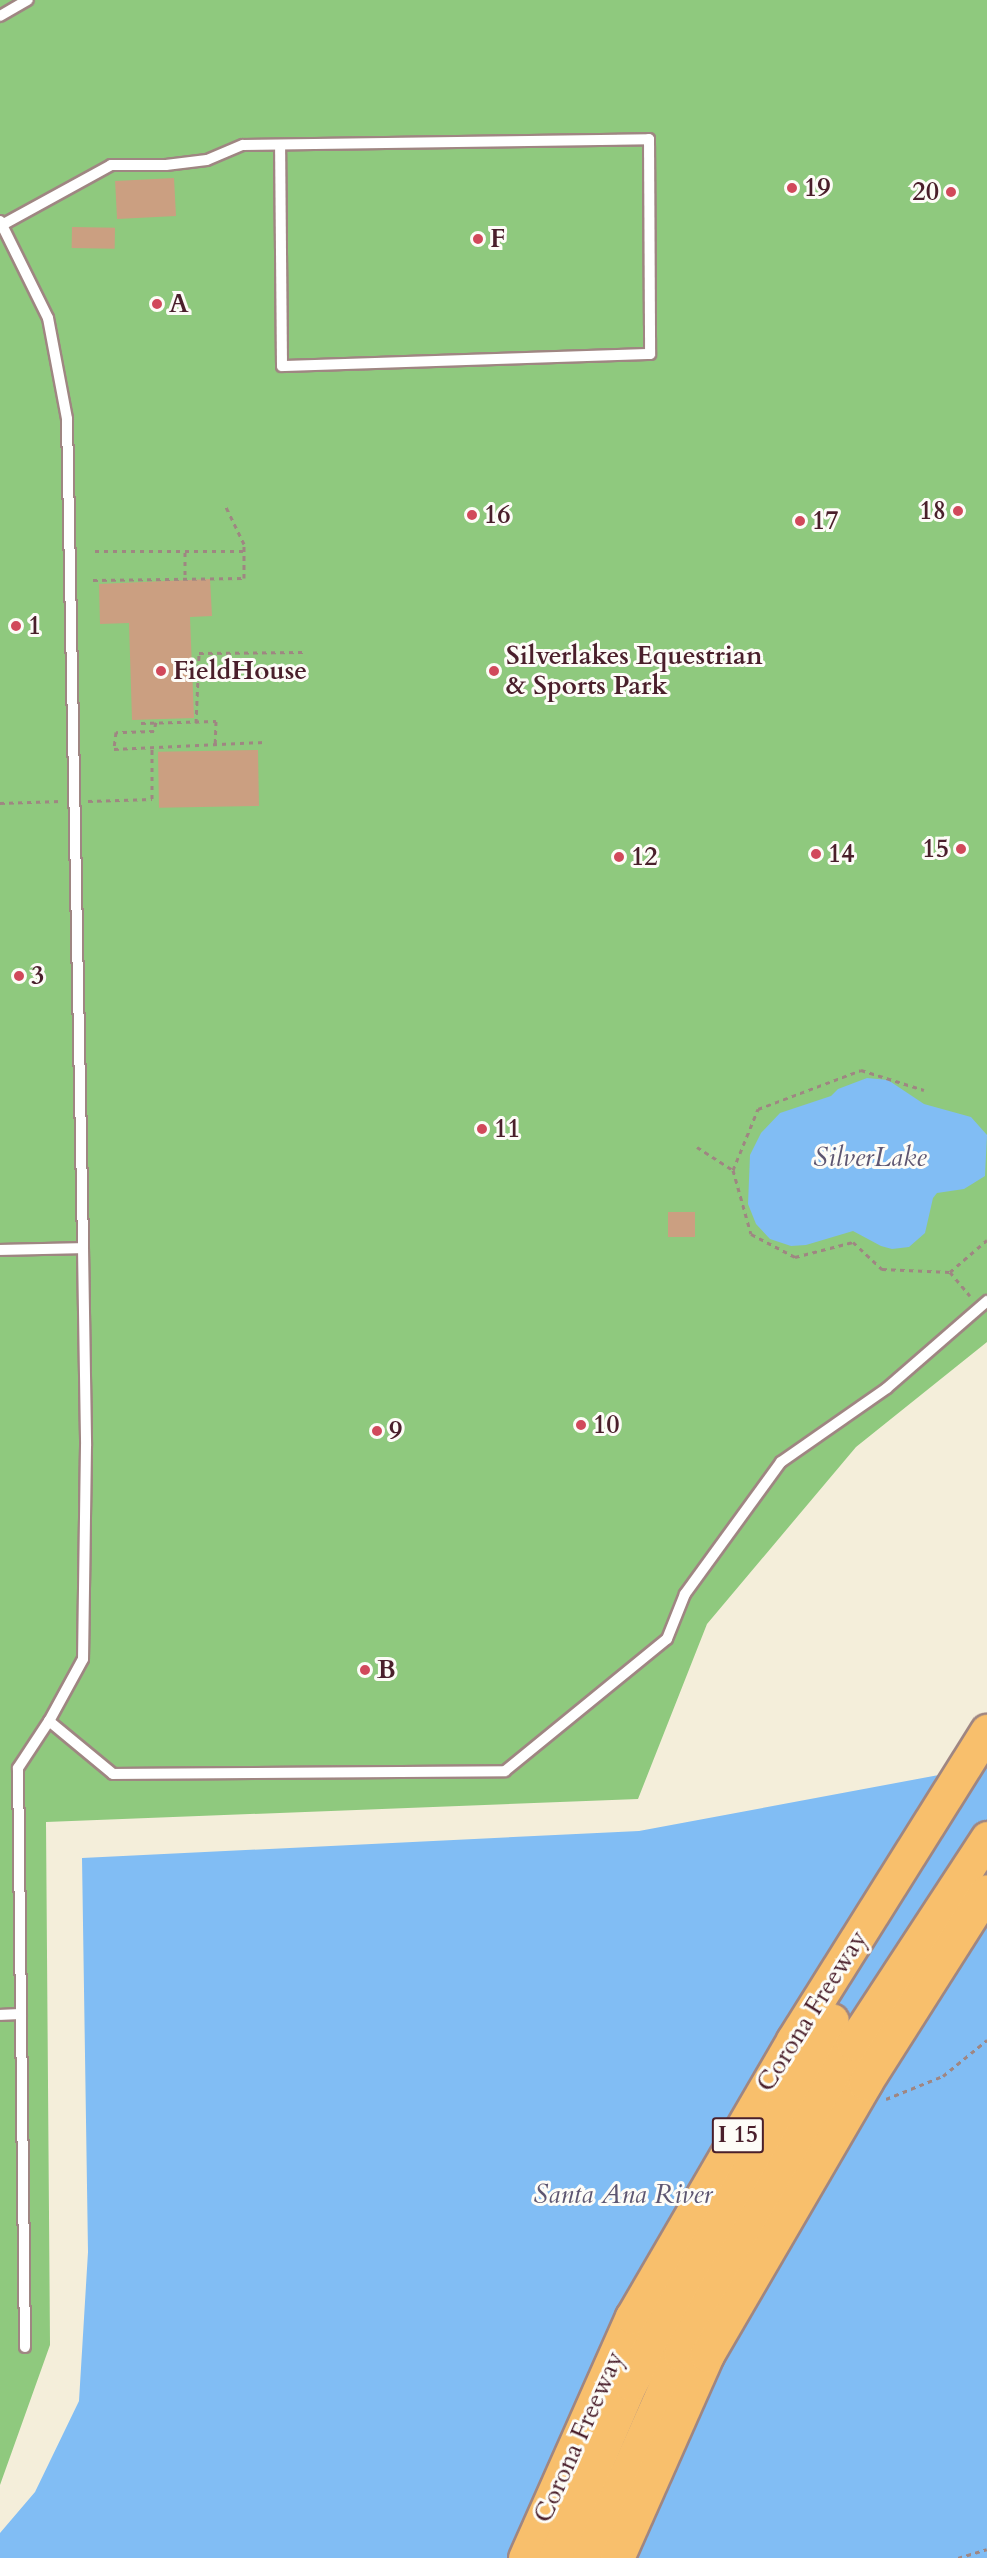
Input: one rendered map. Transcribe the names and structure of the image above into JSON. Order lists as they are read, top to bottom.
{
  "streets": {
    "highway": ["Corona Freeway", "I 15"]
  },
  "water": ["SilverLake", "Santa Ana River"],
  "places": [
    "19",
    "20",
    "F",
    "A",
    "18",
    "16",
    "17",
    "1",
    "FieldHouse",
    "Silverlakes Equestrian & Sports Park",
    "15",
    "14",
    "12",
    "3",
    "11",
    "10",
    "9",
    "B"
  ]
}
